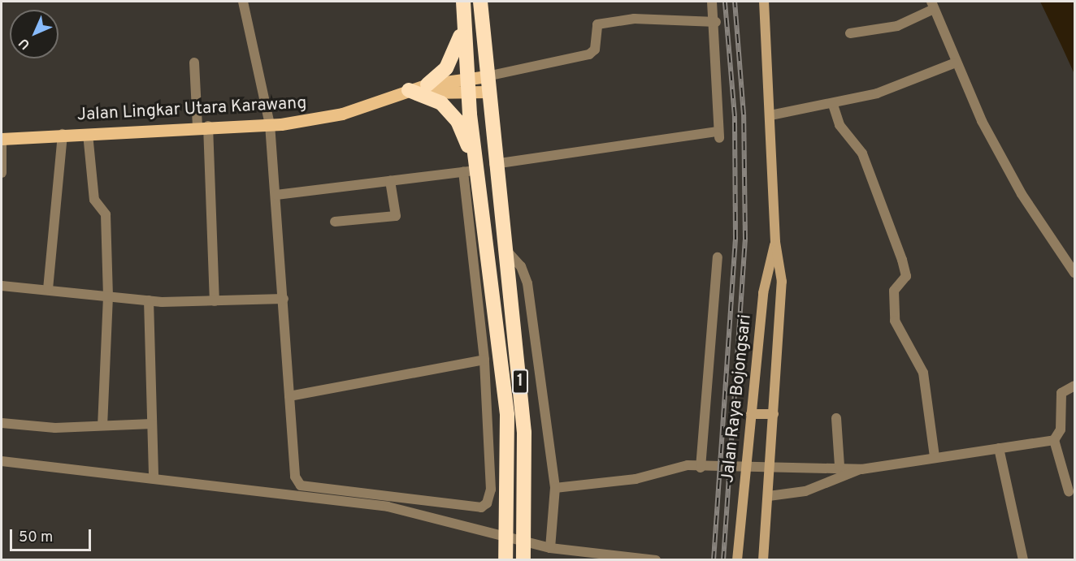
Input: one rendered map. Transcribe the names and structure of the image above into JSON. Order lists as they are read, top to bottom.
{
  "streets": {
    "highway": ["1"],
    "main road": ["Jalan Lingkar Utara Karawang"],
    "street": ["Jalan Raya Bojongsari"]
  },
  "crossings": [
    ["Jalan Lingkar Utara Karawang", "1"]
  ],
  "scale_bar": "50 m",
  "north": "bottom left"
}
